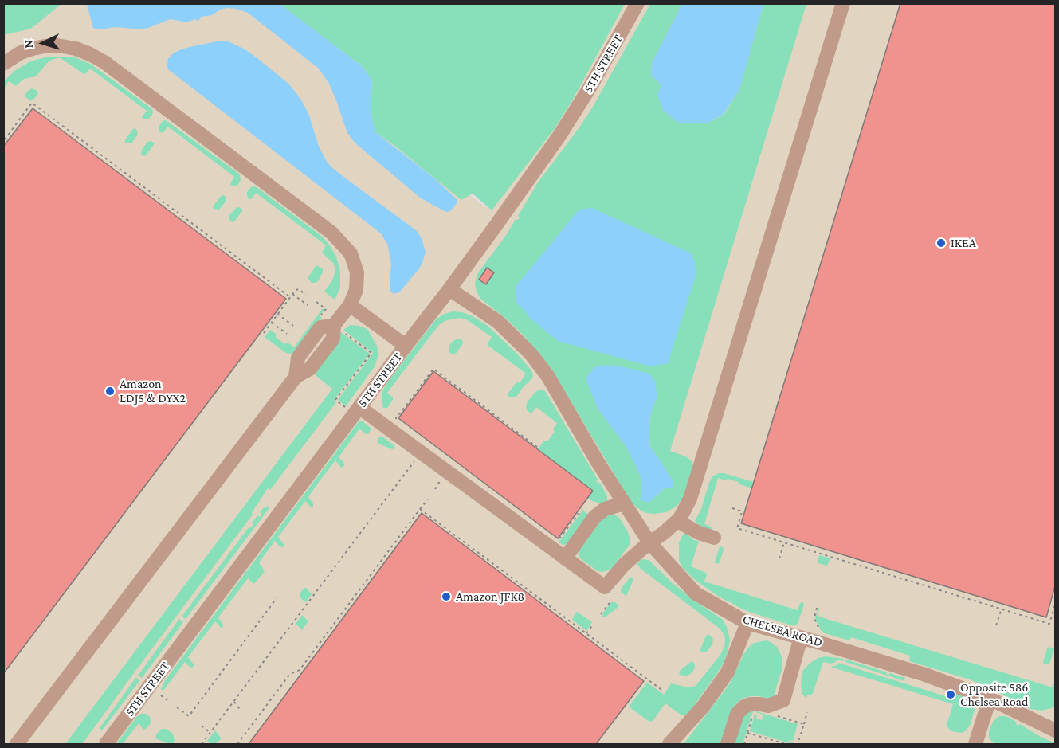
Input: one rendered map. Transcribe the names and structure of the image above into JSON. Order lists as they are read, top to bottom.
{
  "streets": {
    "street": ["5TH STREET", "CHELSEA ROAD"]
  },
  "crossings": [
    ["5TH STREET", "CHELSEA ROAD"]
  ],
  "places": [
    "IKEA",
    "Amazon LDJ5 & DYX2",
    "Amazon JFK8",
    "Opposite 586 Chelsea Road"
  ],
  "north": "left"
}
